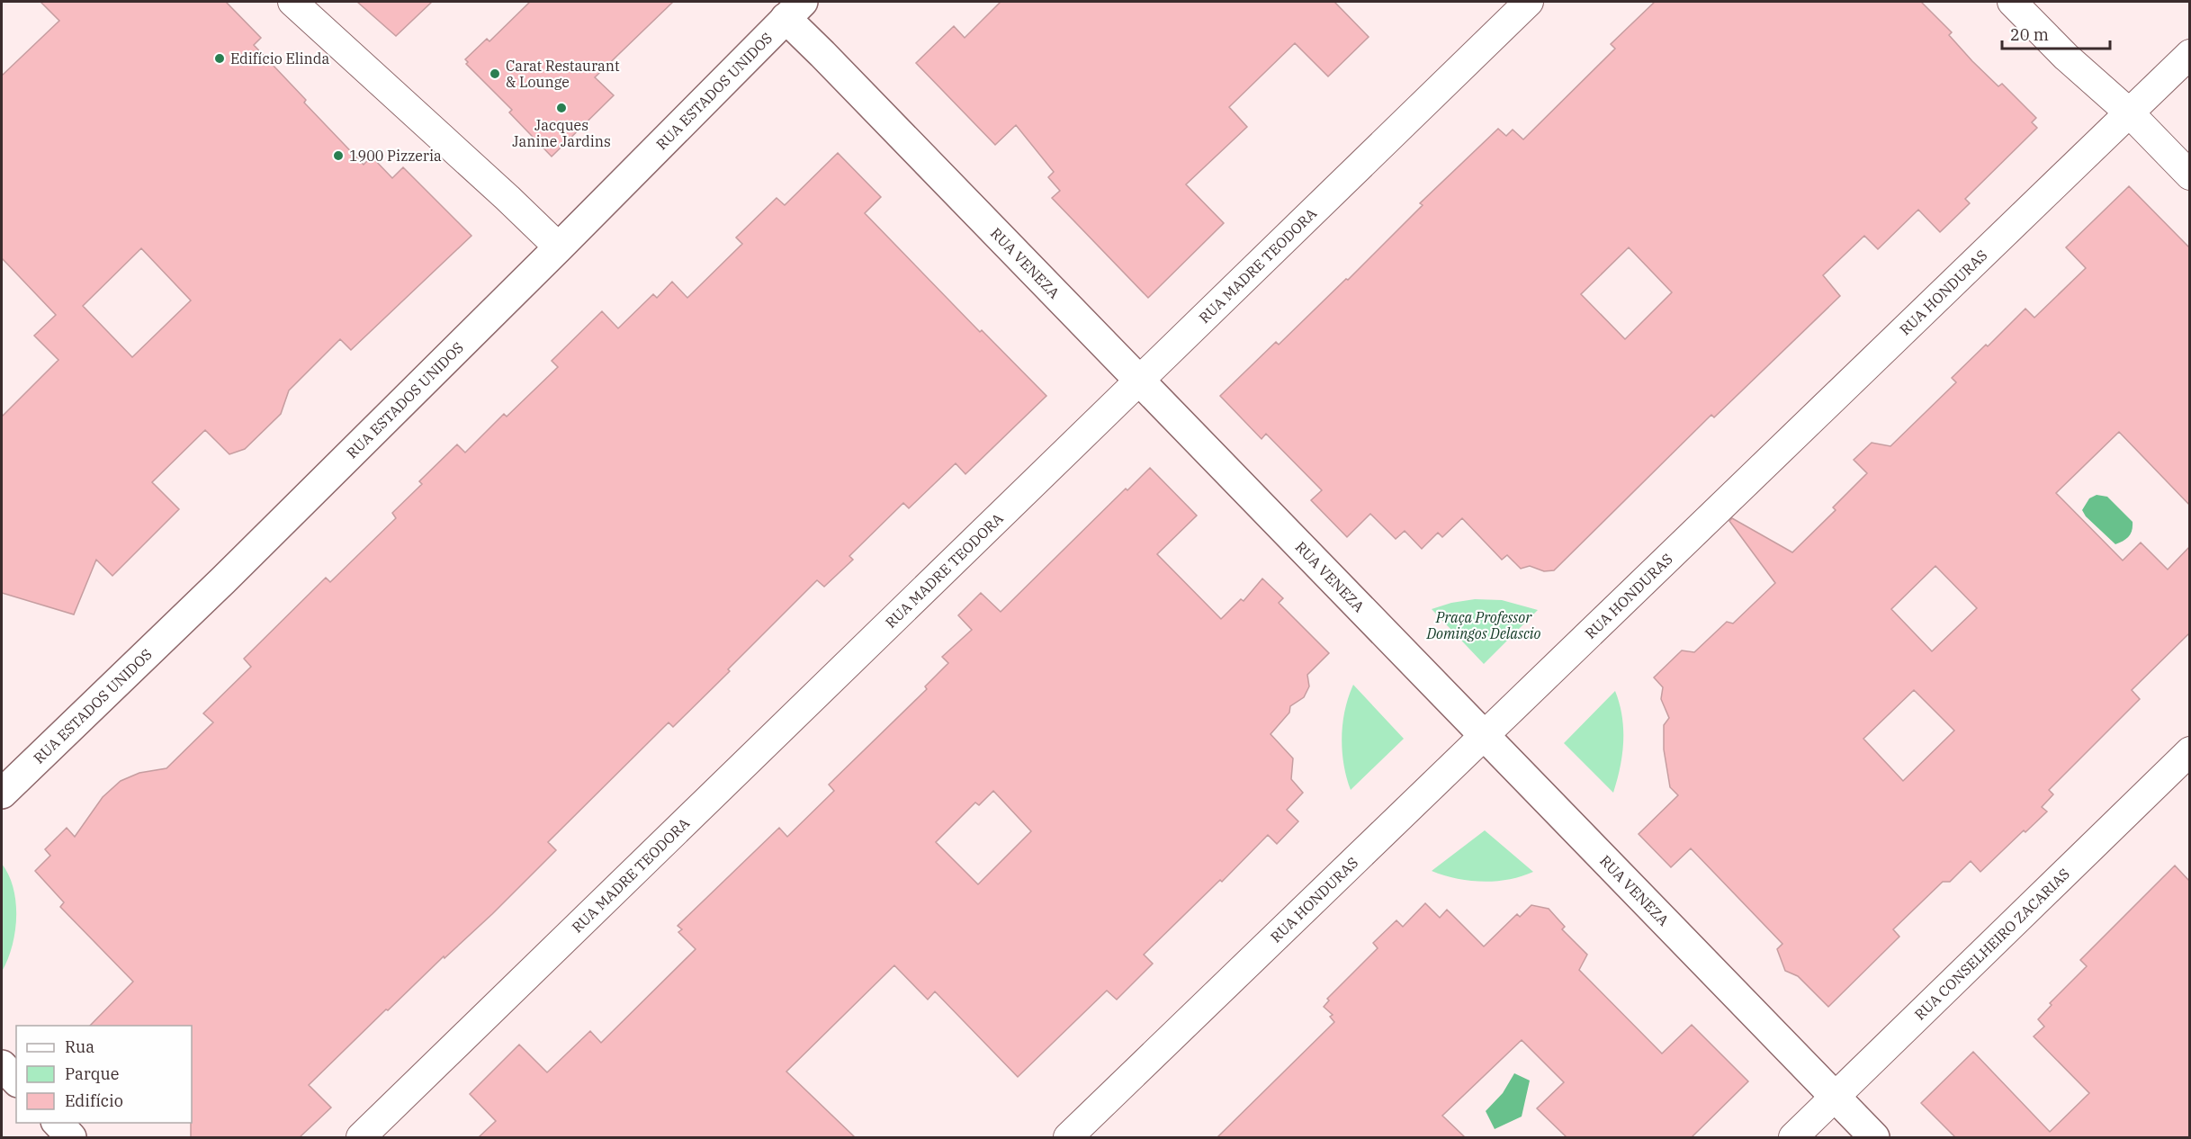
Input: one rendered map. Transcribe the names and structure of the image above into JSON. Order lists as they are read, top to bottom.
{
  "streets": {
    "street": [
      "RUA ESTADOS UNIDOS",
      "RUA VENEZA",
      "RUA MADRE TEODORA",
      "RUA HONDURAS",
      "RUA CONSELHEIRO ZACARIAS"
    ]
  },
  "crossings": [
    ["RUA ESTADOS UNIDOS", "RUA VENEZA"],
    ["RUA VENEZA", "RUA MADRE TEODORA"],
    ["RUA VENEZA", "RUA HONDURAS"],
    ["RUA VENEZA", "RUA CONSELHEIRO ZACARIAS"]
  ],
  "parks": ["Praça Professor Domingos Delascio"],
  "places": [
    "Edifício Elinda",
    "Carat Restaurant & Lounge",
    "Jacques Janine Jardins",
    "1900 Pizzeria"
  ],
  "legend": ["Rua", "Parque", "Edifício"],
  "scale_bar": "20 m"
}
